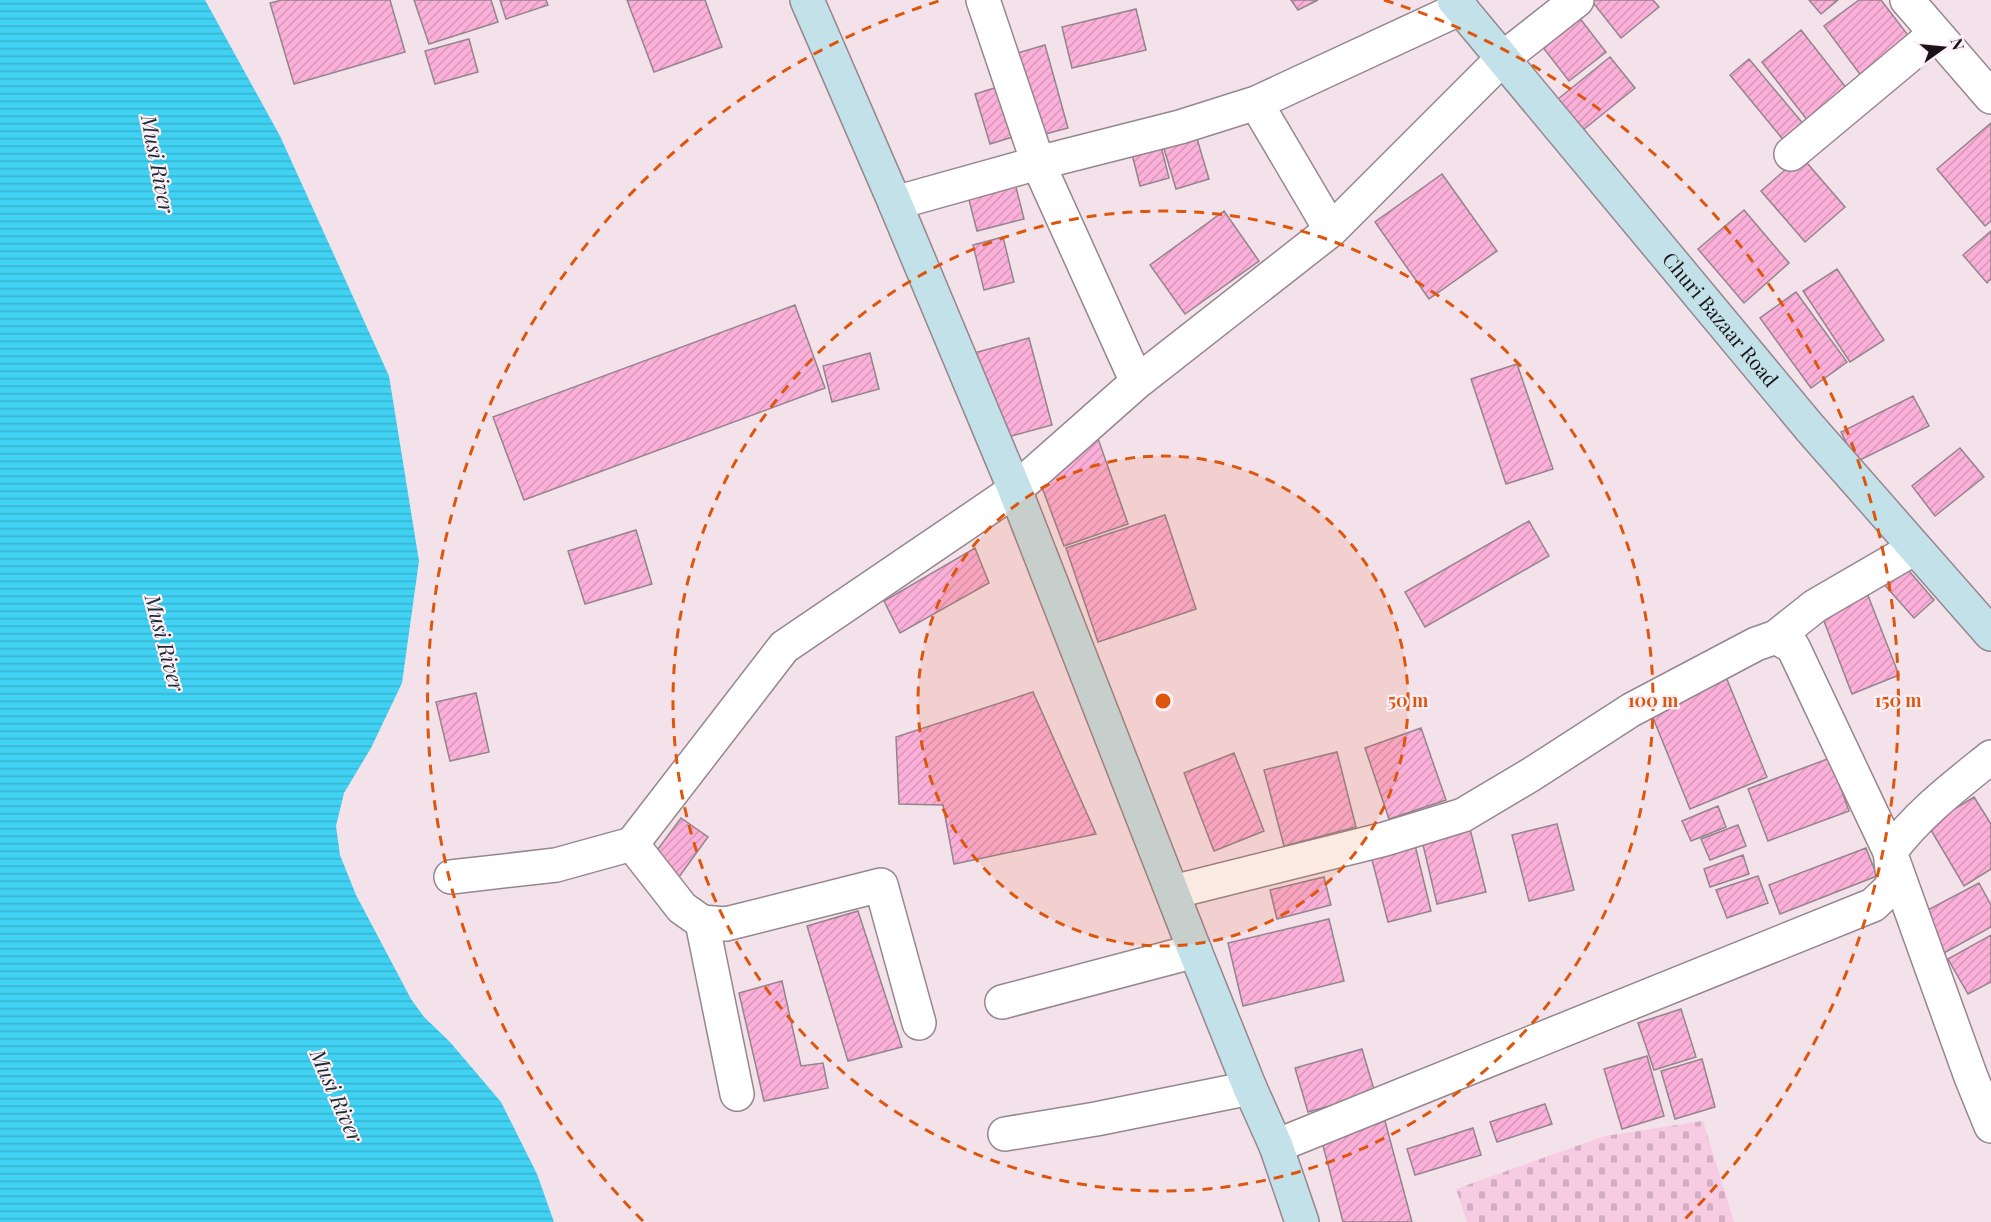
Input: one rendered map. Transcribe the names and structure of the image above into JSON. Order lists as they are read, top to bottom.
{
  "streets": {
    "main road": ["Churi Bazaar Road"]
  },
  "water": ["Musi River"],
  "north": "right",
  "rings": ["50 m", "100 m", "150 m"]
}
